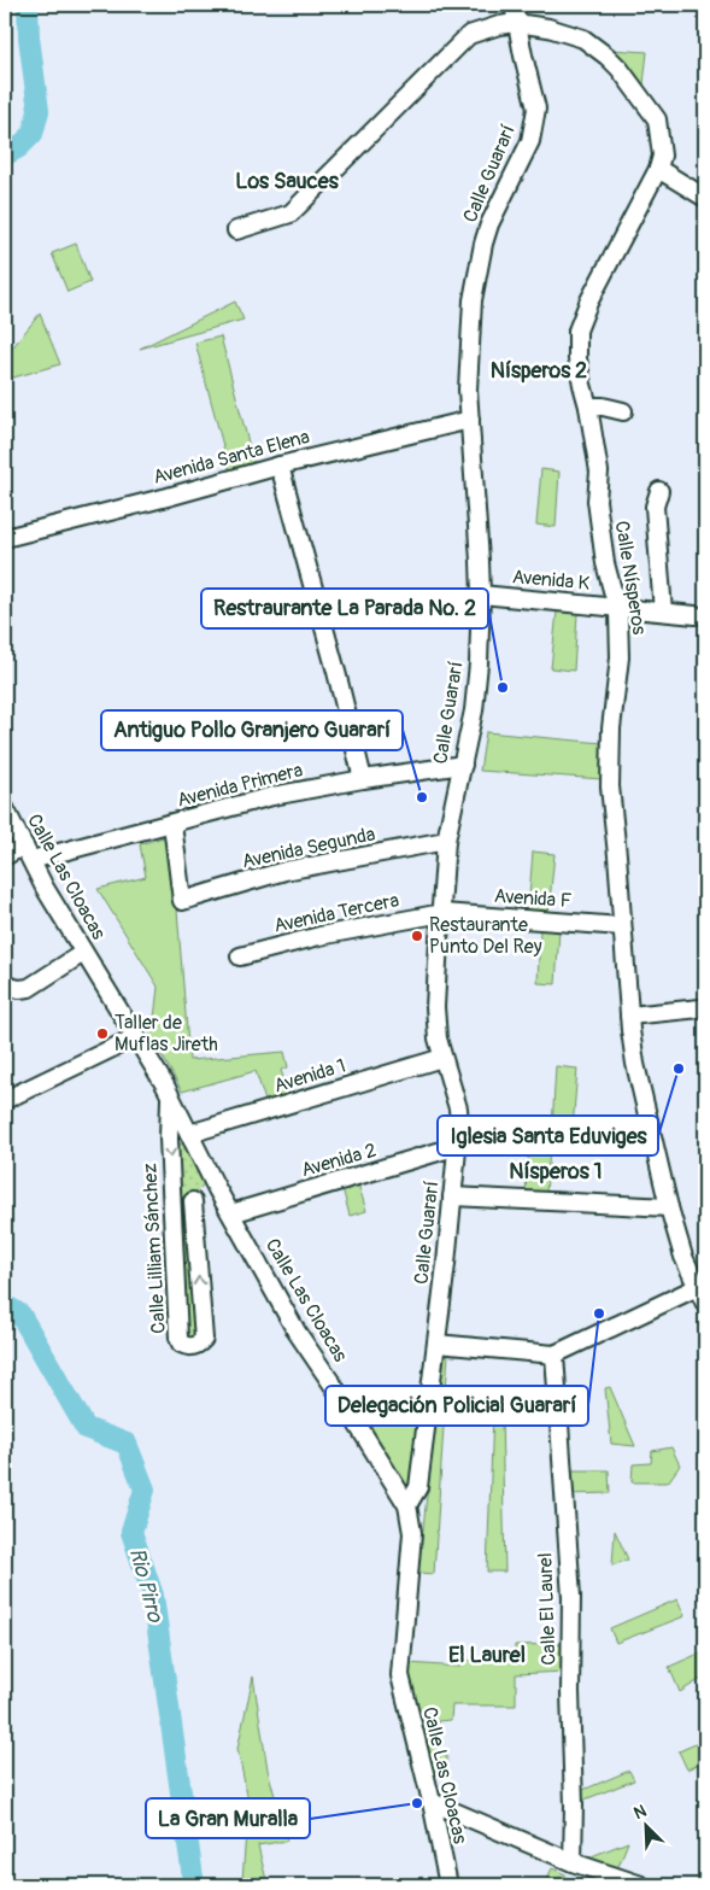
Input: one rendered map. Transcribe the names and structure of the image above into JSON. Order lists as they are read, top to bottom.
{
  "streets": {
    "street": [
      "Calle Guararí",
      "Avenida Santa Elena",
      "Calle Nísperos",
      "Avenida K",
      "Avenida Primera",
      "Avenida Segunda",
      "Calle Las Cloacas",
      "Avenida F",
      "Avenida Tercera",
      "Avenida 1",
      "Avenida 2",
      "Calle Lilliam Sánchez",
      "Calle El Laurel"
    ]
  },
  "crossings": [
    ["Calle Guararí", "Avenida Santa Elena"],
    ["Calle Guararí", "Calle Nísperos"],
    ["Calle Guararí", "Avenida K"],
    ["Calle Guararí", "Avenida Primera"],
    ["Calle Guararí", "Avenida Segunda"],
    ["Calle Guararí", "Calle Las Cloacas"],
    ["Calle Guararí", "Avenida F"],
    ["Calle Guararí", "Avenida Tercera"],
    ["Calle Guararí", "Avenida 1"],
    ["Calle Guararí", "Avenida 2"],
    ["Calle Nísperos", "Avenida K"],
    ["Calle Nísperos", "Avenida F"],
    ["Avenida Primera", "Avenida Segunda"],
    ["Avenida Primera", "Calle Las Cloacas"],
    ["Calle Las Cloacas", "Avenida 1"],
    ["Calle Las Cloacas", "Avenida 2"],
    ["Calle Las Cloacas", "Calle Lilliam Sánchez"],
    ["Avenida F", "Avenida Tercera"]
  ],
  "districts": [
    "Los Sauces",
    "Nísperos 2",
    "Nísperos 1",
    "El Laurel"
  ],
  "water": ["Rio Pirro"],
  "places": [
    "Restraurante La Parada No. 2",
    "Antiguo Pollo Granjero Guararí",
    "Restaurante Punto Del Rey",
    "Taller de Muflas Jireth",
    "Iglesia Santa Eduviges",
    "Delegación Policial Guararí",
    "La Gran Muralla"
  ],
  "north": "top left"
}
